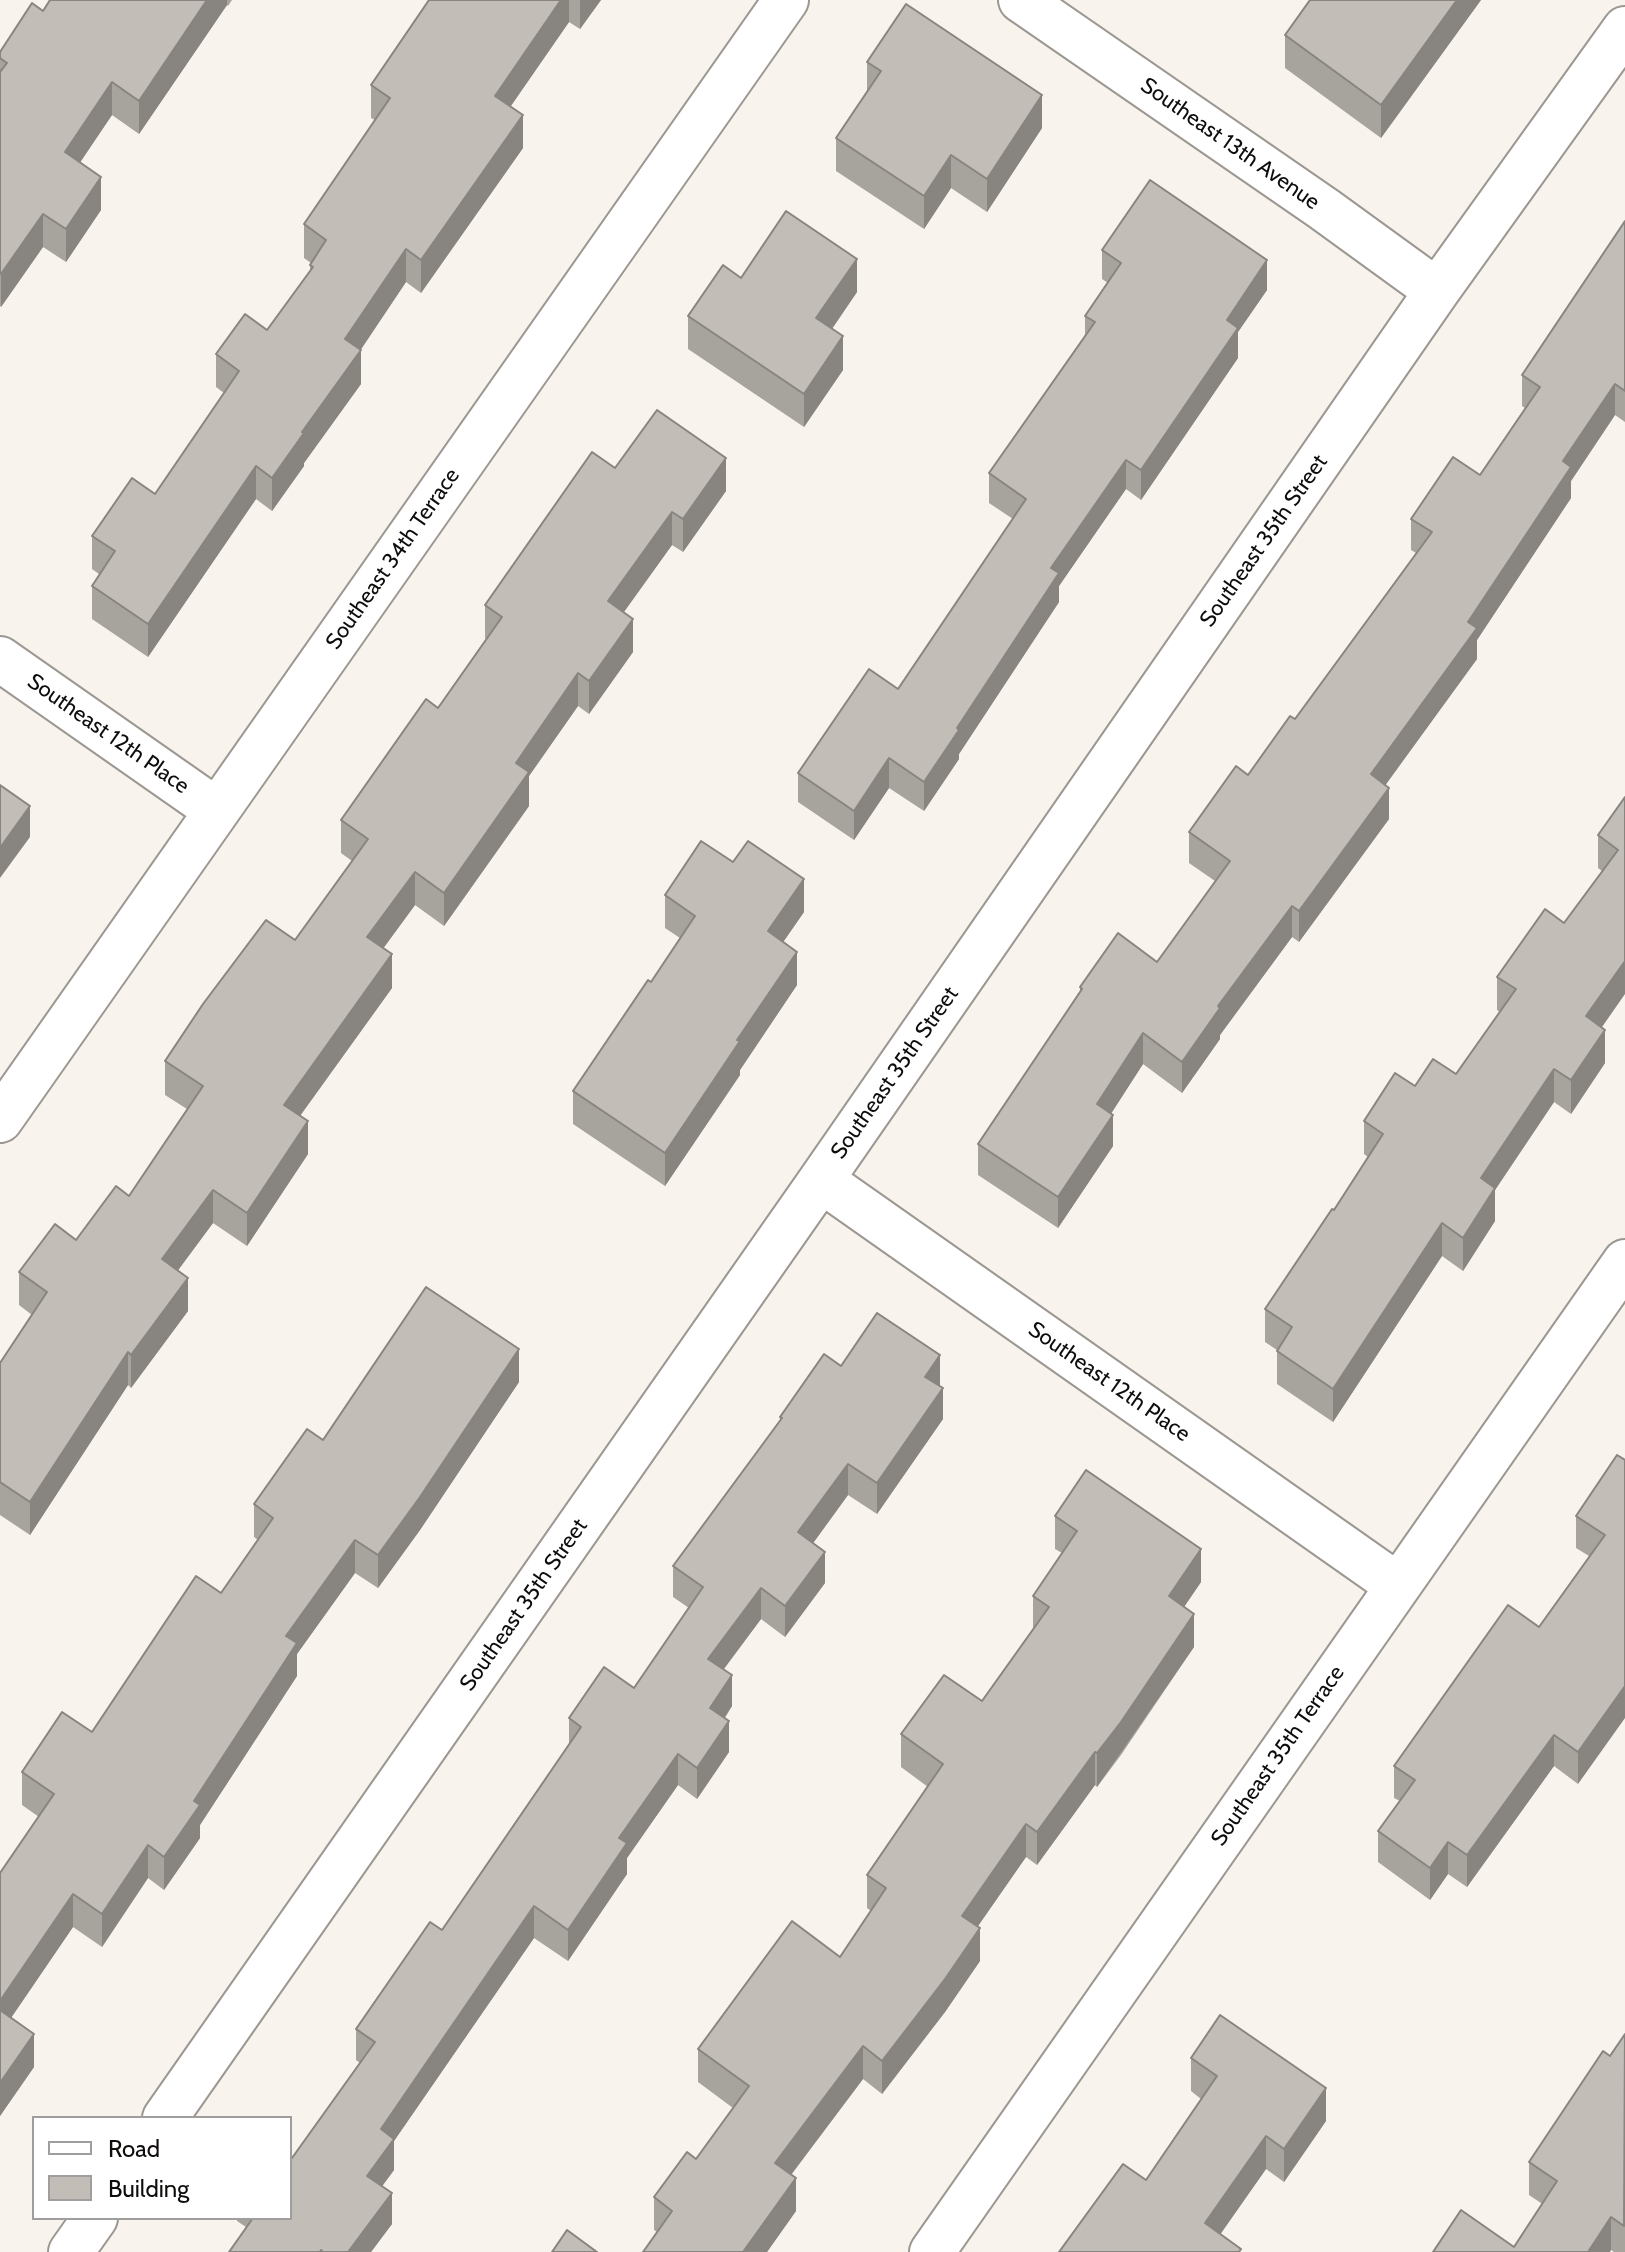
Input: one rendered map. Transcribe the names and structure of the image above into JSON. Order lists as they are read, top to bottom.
{
  "streets": {
    "street": [
      "Southeast 13th Avenue",
      "Southeast 35th Street",
      "Southeast 34th Terrace",
      "Southeast 12th Place",
      "Southeast 35th Terrace"
    ]
  },
  "crossings": [
    ["Southeast 13th Avenue", "Southeast 35th Street"],
    ["Southeast 35th Street", "Southeast 12th Place"],
    ["Southeast 34th Terrace", "Southeast 12th Place"],
    ["Southeast 12th Place", "Southeast 35th Terrace"]
  ],
  "legend": ["Road", "Building"]
}
